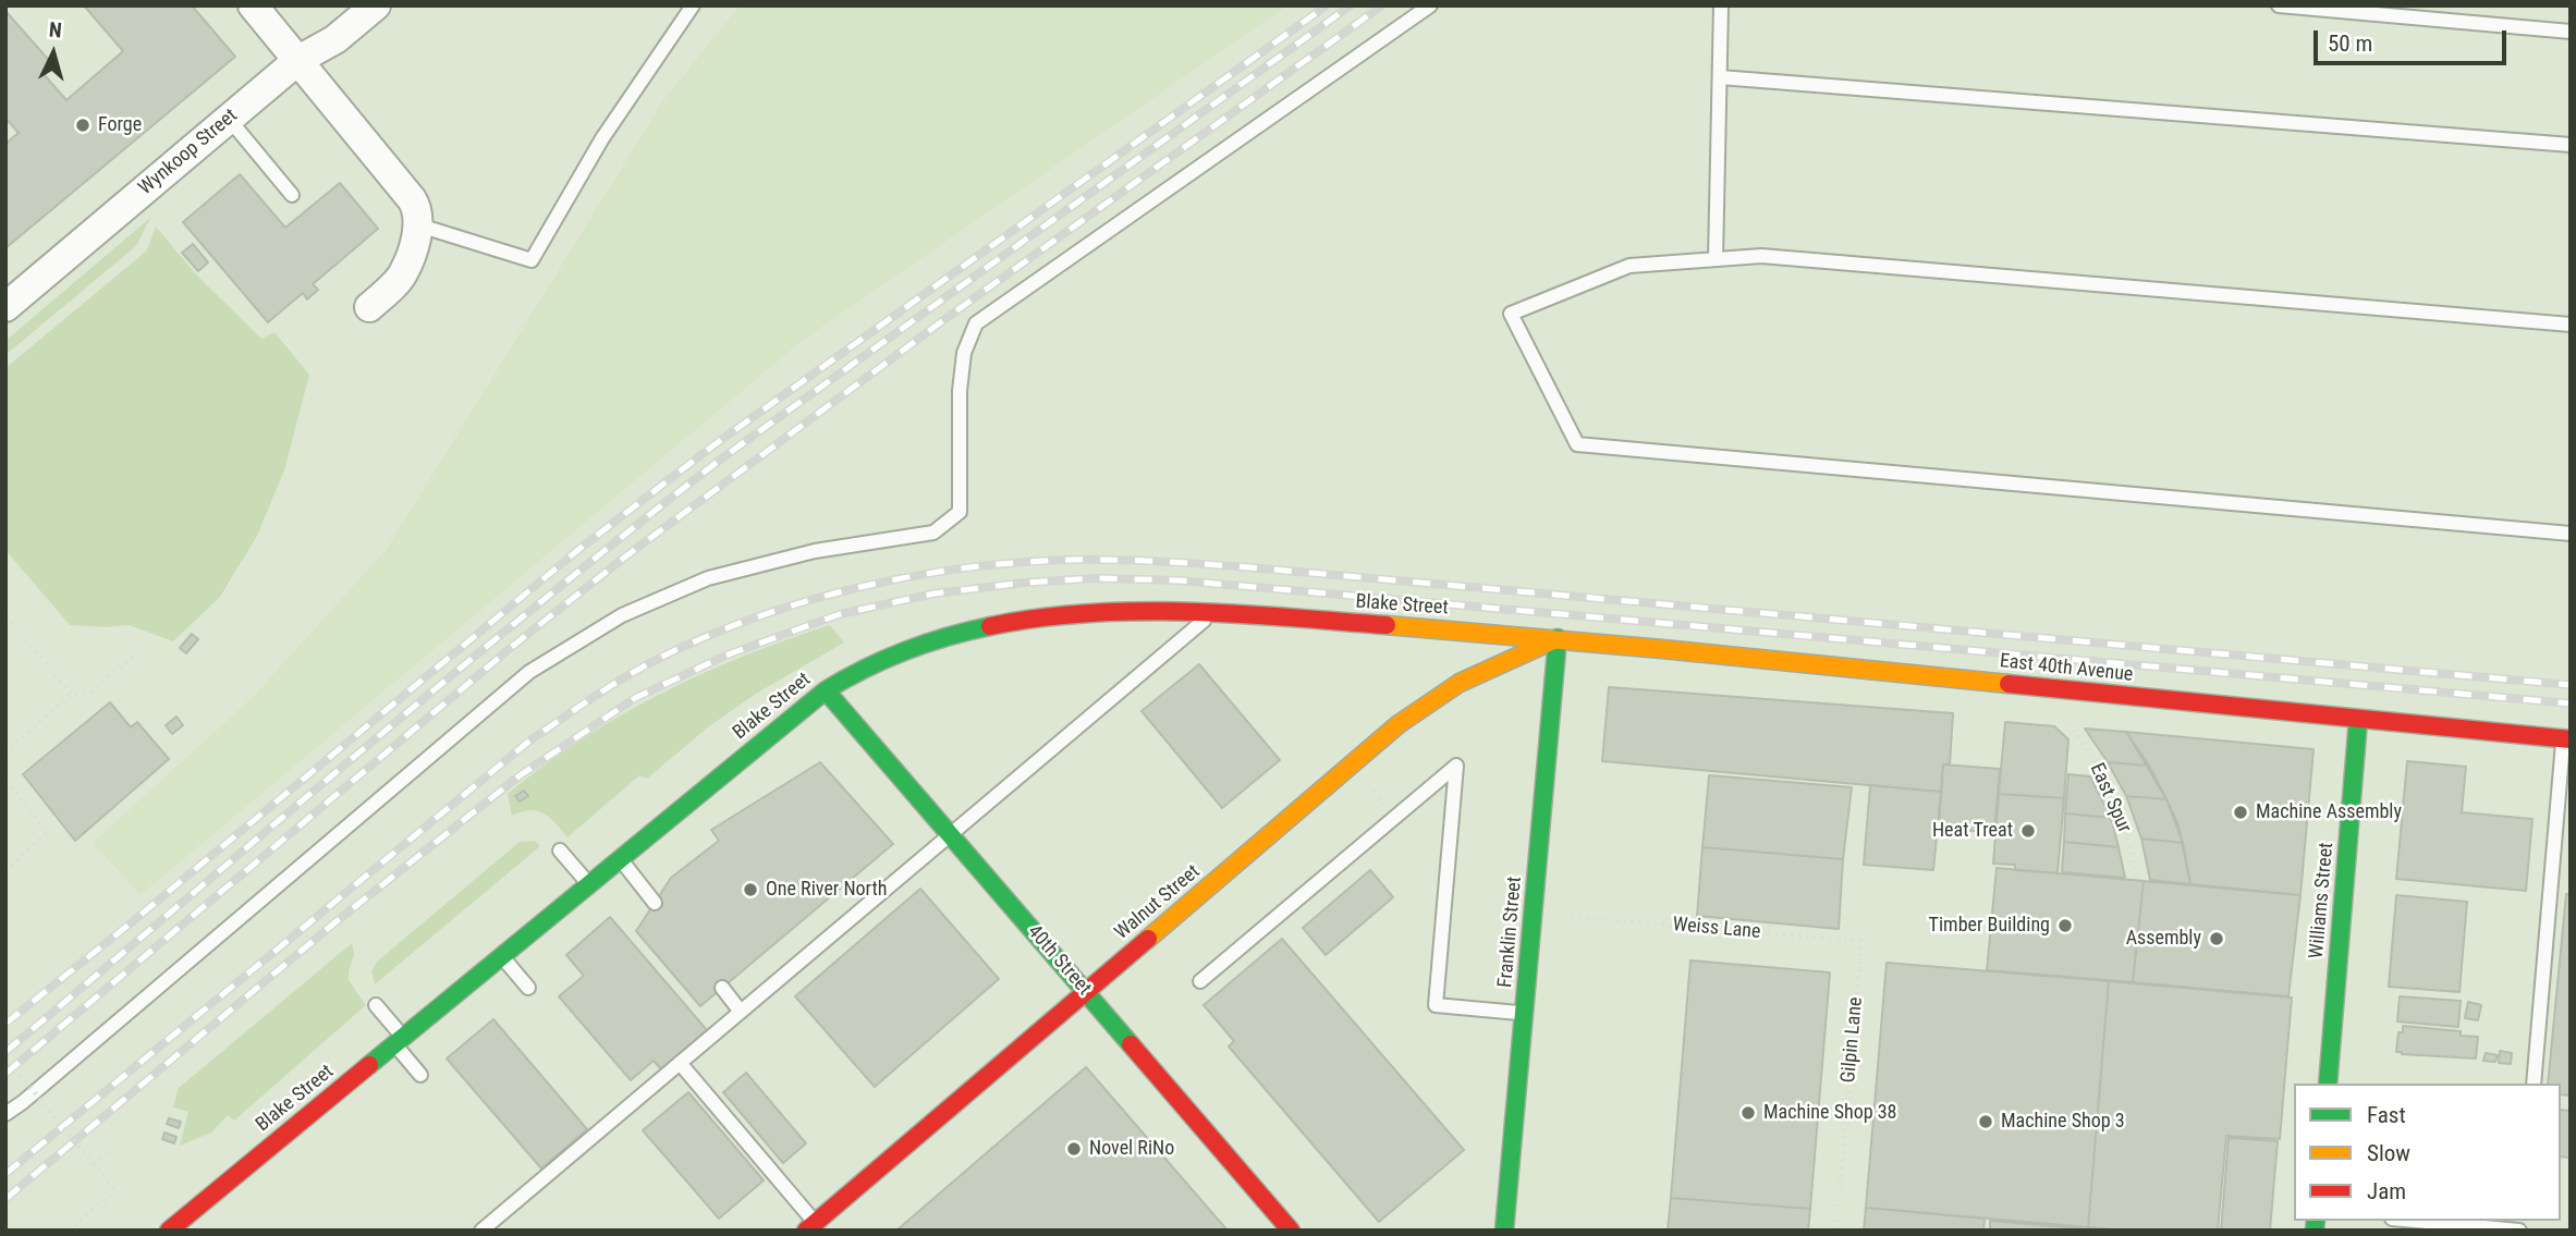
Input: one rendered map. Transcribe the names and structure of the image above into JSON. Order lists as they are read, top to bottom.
{
  "streets": {
    "street": [
      "Wynkoop Street",
      "Blake Street",
      "East 40th Avenue",
      "Williams Street",
      "Walnut Street",
      "Franklin Street",
      "40th Street"
    ],
    "path": ["East Spur", "Weiss Lane", "Gilpin Lane"]
  },
  "crossings": [
    ["Blake Street", "East 40th Avenue"],
    ["Blake Street", "Walnut Street"],
    ["Blake Street", "Franklin Street"],
    ["Blake Street", "40th Street"],
    ["East 40th Avenue", "Williams Street"],
    ["East 40th Avenue", "Walnut Street"],
    ["East 40th Avenue", "Franklin Street"],
    ["Walnut Street", "Franklin Street"],
    ["Walnut Street", "40th Street"],
    ["Weiss Lane", "Gilpin Lane"]
  ],
  "places": [
    "Forge",
    "Machine Assembly",
    "Heat Treat",
    "One River North",
    "Timber Building",
    "Assembly",
    "Machine Shop 38",
    "Machine Shop 3",
    "Novel RiNo"
  ],
  "legend": ["Fast", "Slow", "Jam"],
  "scale_bar": "50 m",
  "north": "top"
}
